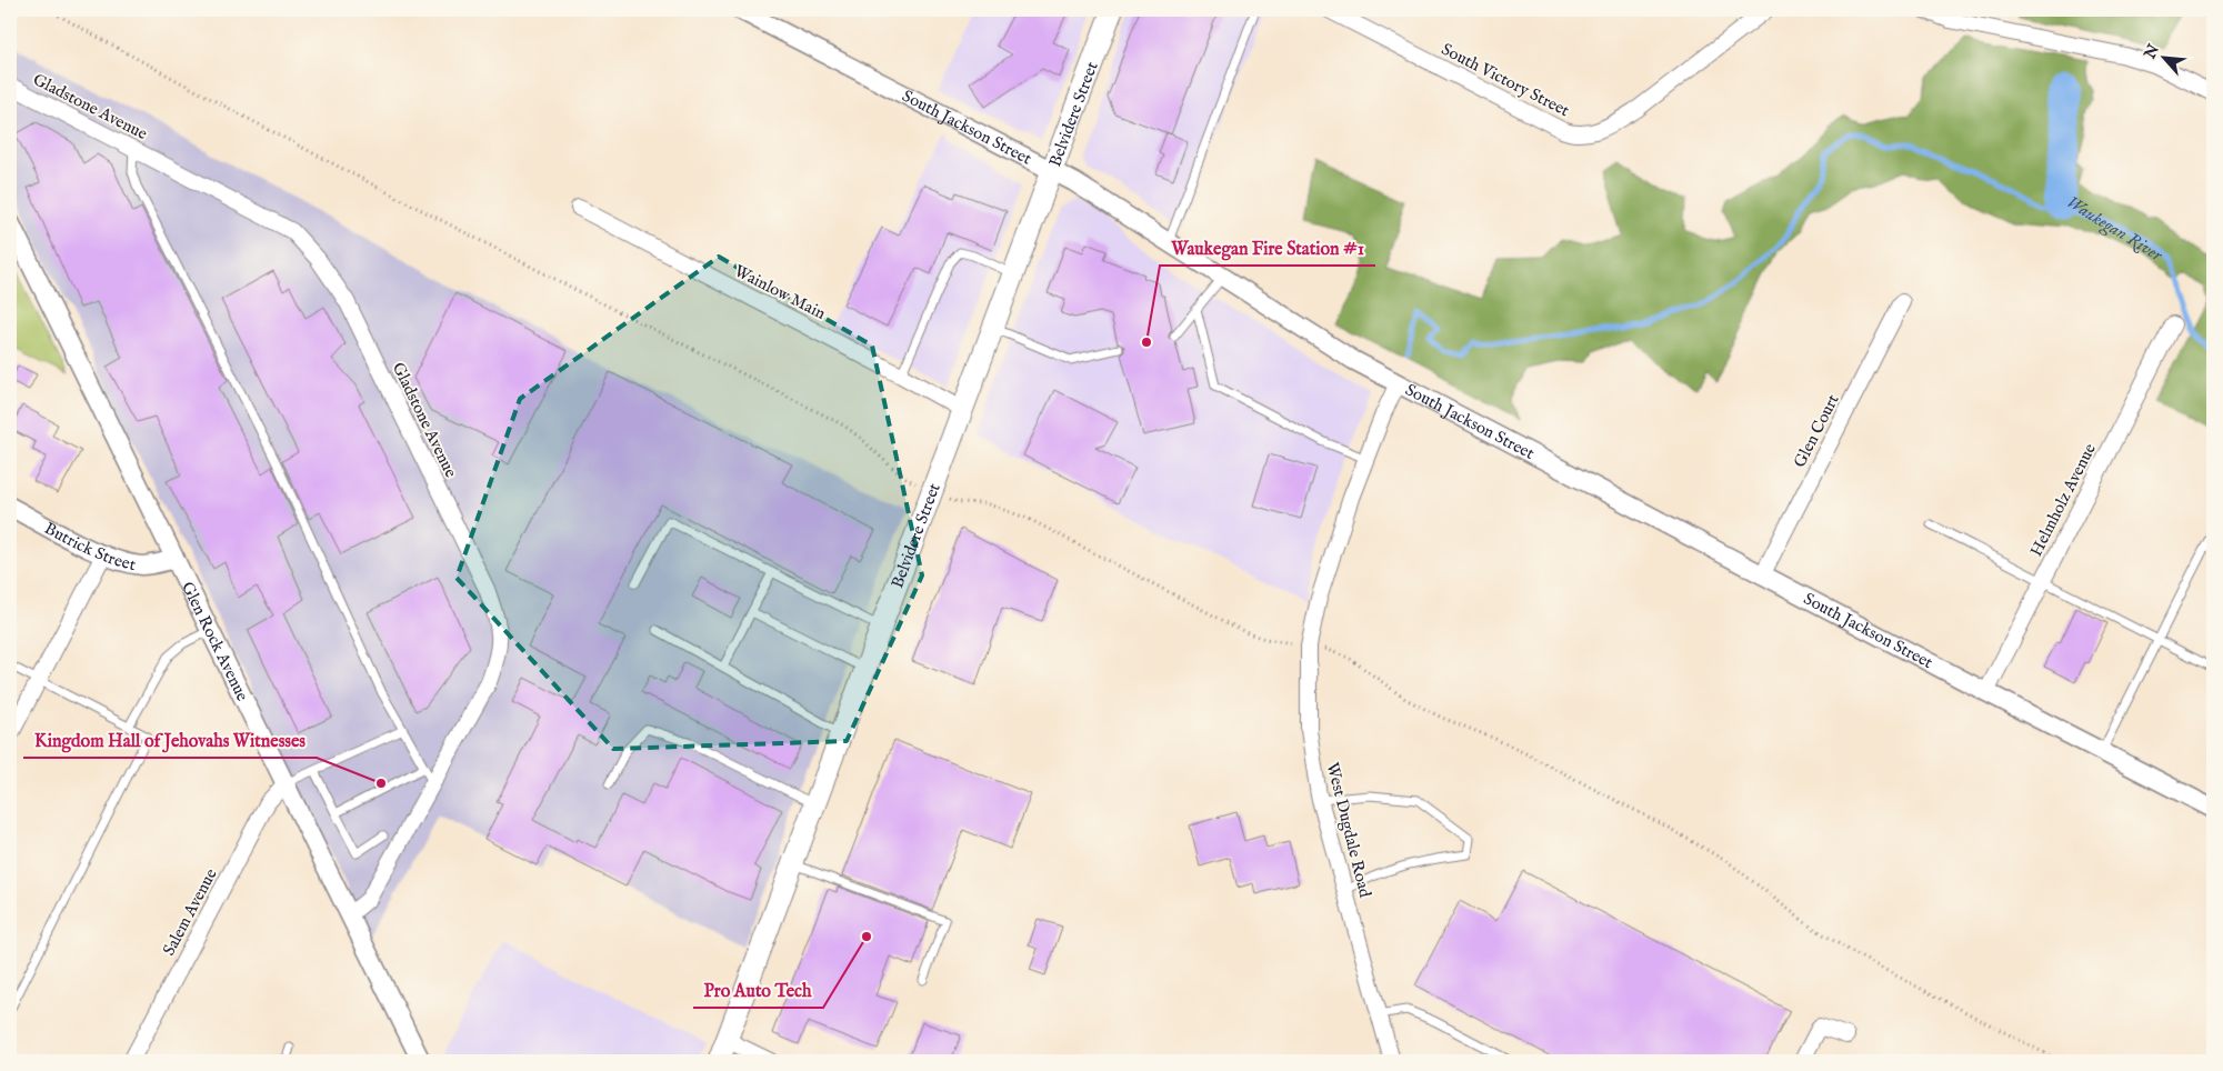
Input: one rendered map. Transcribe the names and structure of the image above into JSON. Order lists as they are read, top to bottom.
{
  "streets": {
    "main road": ["Belvidere Street"],
    "street": [
      "South Victory Street",
      "Gladstone Avenue",
      "South Jackson Street",
      "Wainlow Main",
      "Glen Court",
      "Helmholz Avenue",
      "Butrick Street",
      "Glen Rock Avenue",
      "West Dugdale Road",
      "Salem Avenue"
    ]
  },
  "crossings": [
    ["Gladstone Avenue", "Glen Rock Avenue"],
    ["Belvidere Street", "South Jackson Street"],
    ["Belvidere Street", "Wainlow Main"],
    ["South Jackson Street", "Glen Court"],
    ["South Jackson Street", "Helmholz Avenue"],
    ["South Jackson Street", "West Dugdale Road"],
    ["Butrick Street", "Glen Rock Avenue"],
    ["Glen Rock Avenue", "Salem Avenue"]
  ],
  "water": ["Waukegan River"],
  "places": ["Waukegan Fire Station #1", "Kingdom Hall of Jehovahs Witnesses", "Pro Auto Tech"],
  "north": "top left"
}
